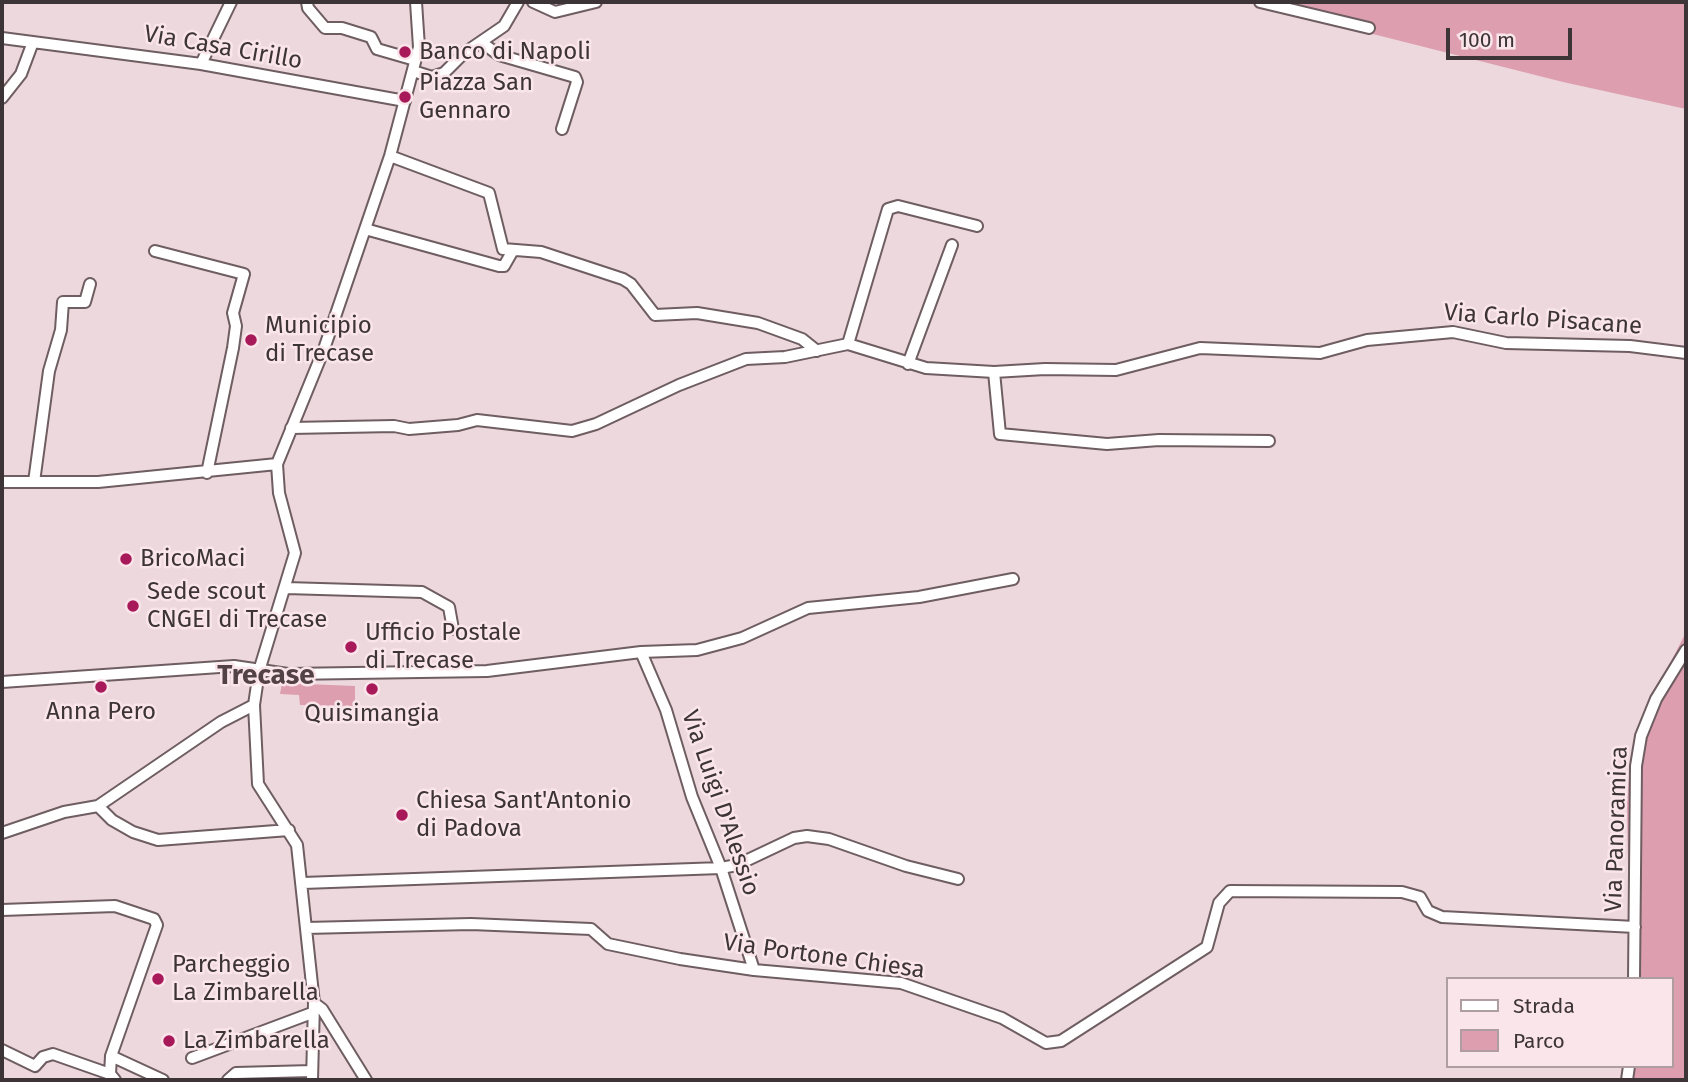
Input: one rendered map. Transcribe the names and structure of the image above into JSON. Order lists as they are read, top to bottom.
{
  "streets": {
    "street": [
      "Via Casa Cirillo",
      "Via Carlo Pisacane",
      "Via Luigi D'Alessio",
      "Via Panoramica",
      "Via Portone Chiesa"
    ]
  },
  "crossings": [
    ["Via Luigi D'Alessio", "Via Portone Chiesa"],
    ["Via Panoramica", "Via Portone Chiesa"]
  ],
  "districts": ["Trecase"],
  "places": [
    "Banco di Napoli",
    "Piazza San Gennaro",
    "Municipio di Trecase",
    "BricoMaci",
    "Sede scout CNGEI di Trecase",
    "Ufficio Postale di Trecase",
    "Anna Pero",
    "Quisimangia",
    "Chiesa Sant'Antonio di Padova",
    "Parcheggio La Zimbarella",
    "La Zimbarella"
  ],
  "legend": ["Strada", "Parco"],
  "scale_bar": "100 m"
}
